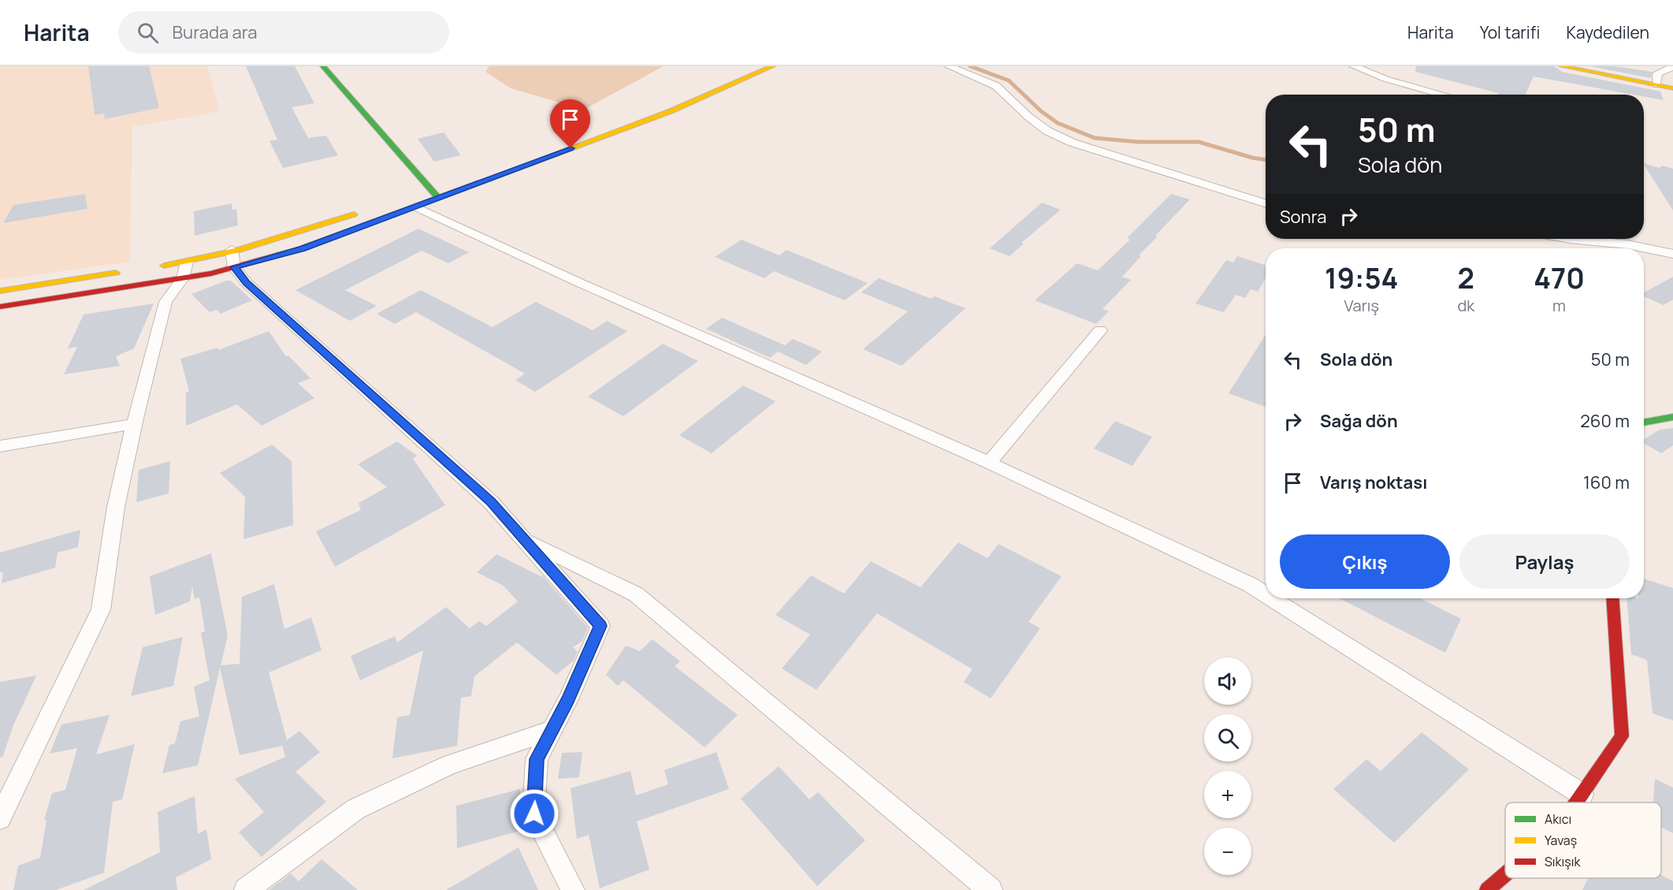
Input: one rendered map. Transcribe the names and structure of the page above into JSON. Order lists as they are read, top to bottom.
{
  "legend": ["Akıcı", "Yavaş", "Sıkışık"],
  "page": {
    "header": "Harita",
    "search": "Burada ara",
    "nav": ["Harita", "Yol tarifi", "Kaydedilen"],
    "turn": ["50 m", "Sola dön"],
    "then": "Sonra",
    "eta": [
      "19:54",
      "Varış",
      "2",
      "dk",
      "470",
      "m"
    ],
    "list": [
      {
        "name": "Sola dön",
        "value": "50 m"
      },
      {
        "name": "Sağa dön",
        "value": "260 m"
      },
      {
        "name": "Varış noktası",
        "value": "160 m"
      }
    ],
    "buttons": ["Çıkış", "Paylaş"],
    "map_buttons": ["+", "−"]
  }
}
